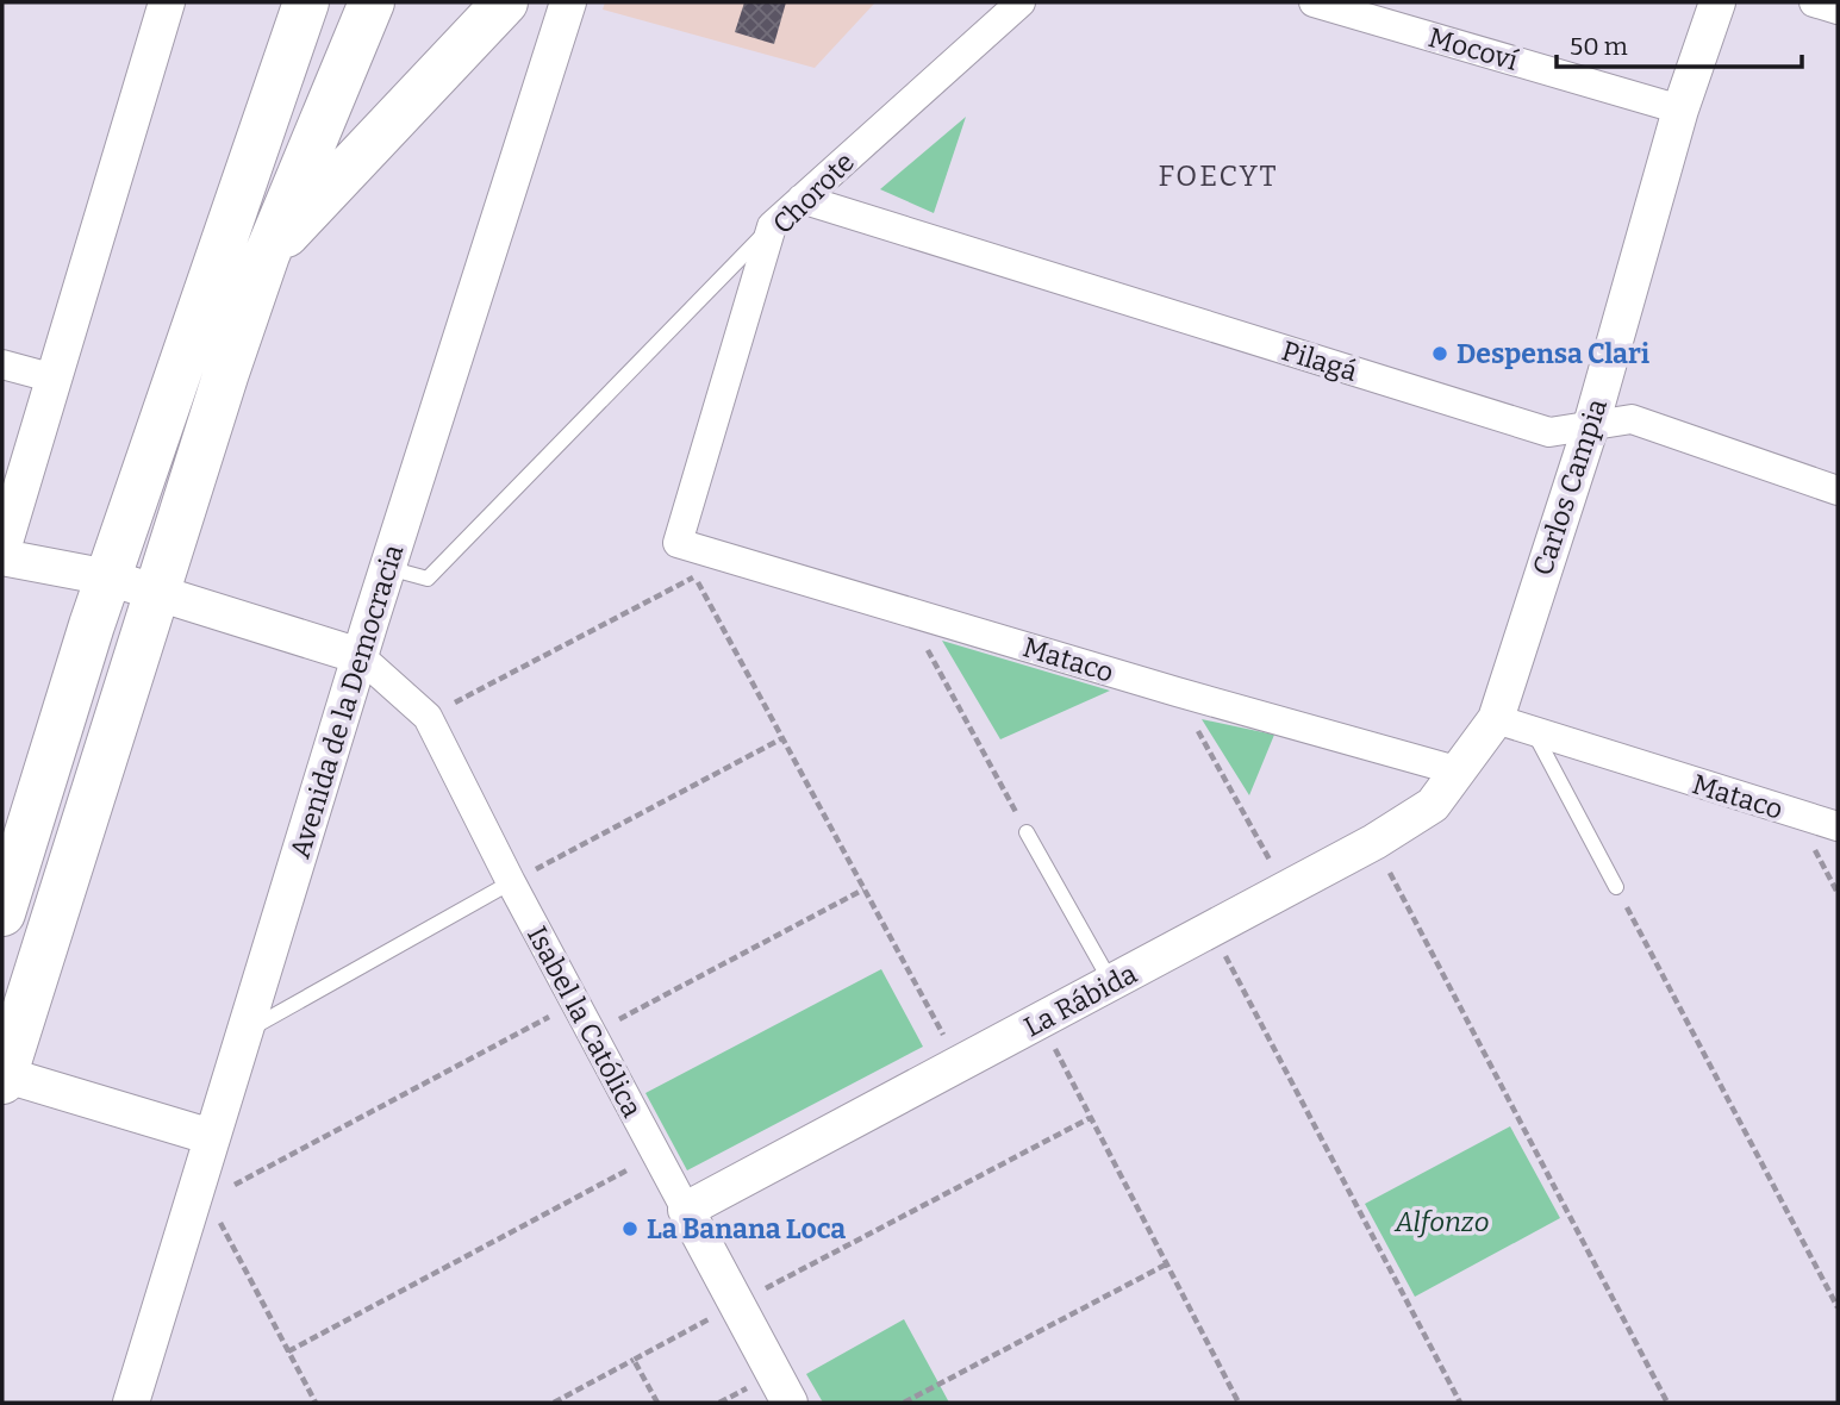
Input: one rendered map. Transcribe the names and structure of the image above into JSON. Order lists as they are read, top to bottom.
{
  "streets": {
    "street": [
      "Mocoví",
      "Chorote",
      "Pilagá",
      "Carlos Campia",
      "Mataco",
      "Avenida de la Democracia",
      "La Rábida",
      "Isabel la Católica"
    ]
  },
  "crossings": [
    ["Mocoví", "Carlos Campia"],
    ["Chorote", "Pilagá"],
    ["Chorote", "Mataco"],
    ["Pilagá", "Carlos Campia"],
    ["Carlos Campia", "Mataco"],
    ["Carlos Campia", "La Rábida"],
    ["Mataco", "La Rábida"],
    ["Avenida de la Democracia", "Isabel la Católica"],
    ["La Rábida", "Isabel la Católica"]
  ],
  "districts": ["FOECYT"],
  "parks": ["Alfonzo"],
  "places": ["Despensa Clari", "La Banana Loca"],
  "scale_bar": "50 m"
}
